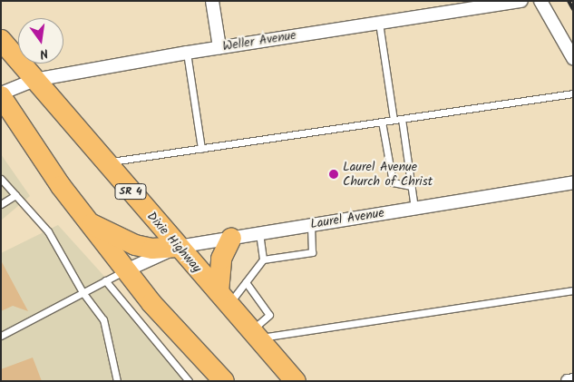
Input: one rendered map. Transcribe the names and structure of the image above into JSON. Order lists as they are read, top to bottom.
{
  "streets": {
    "main road": ["SR 4", "Dixie Highway"],
    "street": ["Weller Avenue", "Laurel Avenue"]
  },
  "crossings": [
    ["Weller Avenue", "Dixie Highway"],
    ["Laurel Avenue", "Dixie Highway"]
  ],
  "places": ["Laurel Avenue Church of Christ"],
  "north": "bottom"
}
